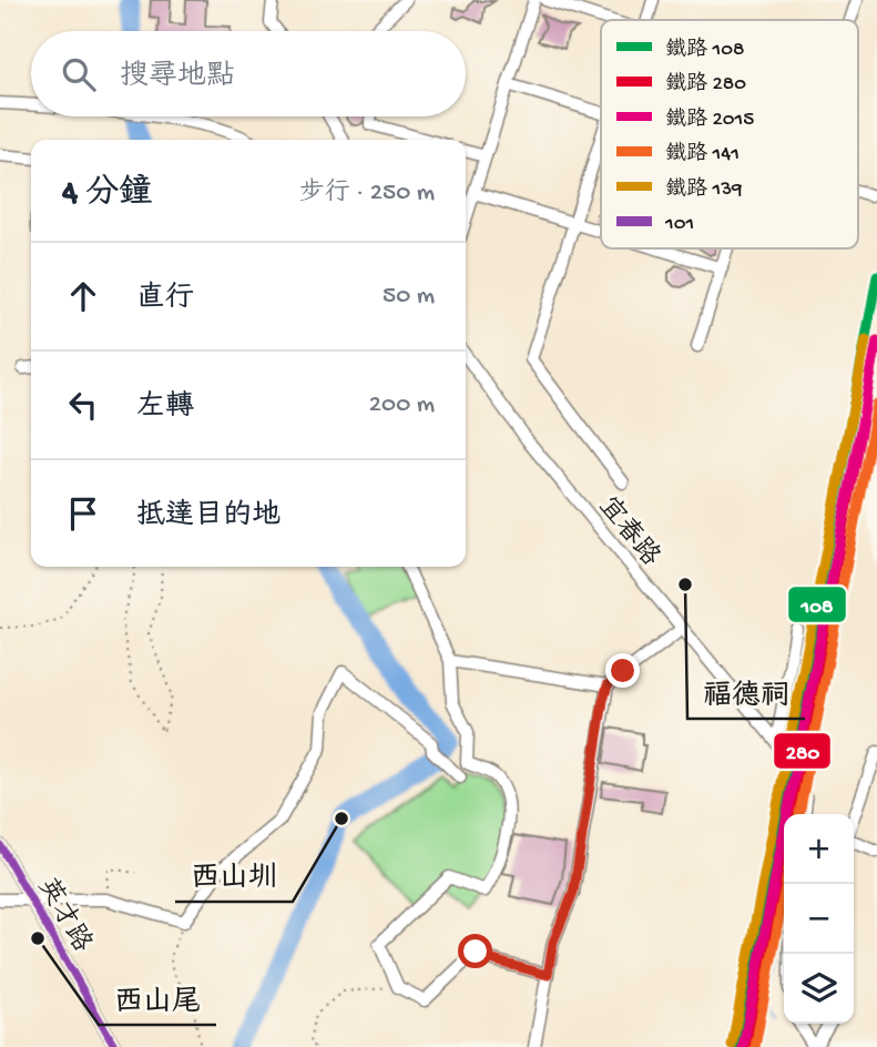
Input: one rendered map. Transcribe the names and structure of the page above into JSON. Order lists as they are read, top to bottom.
{
  "streets": {
    "street": ["宜春路", "英才路"]
  },
  "places": ["福德祠", "西山圳", "西山尾"],
  "lines": [
    "rail line 108",
    "rail line 139",
    "rail line 280",
    "rail line 2015",
    "rail line 141",
    "transit line 101"
  ],
  "legend": [
    "鐵路 108",
    "鐵路 280",
    "鐵路 2015",
    "鐵路 141",
    "鐵路 139",
    "101"
  ],
  "page": {
    "search": "搜尋地點",
    "heading": ["4 分鐘", "步行 · 250 m"],
    "list": [
      ["直行", "50 m"],
      ["左轉", "200 m"],
      "抵達目的地"
    ],
    "map_buttons": ["+", "−"]
  }
}
